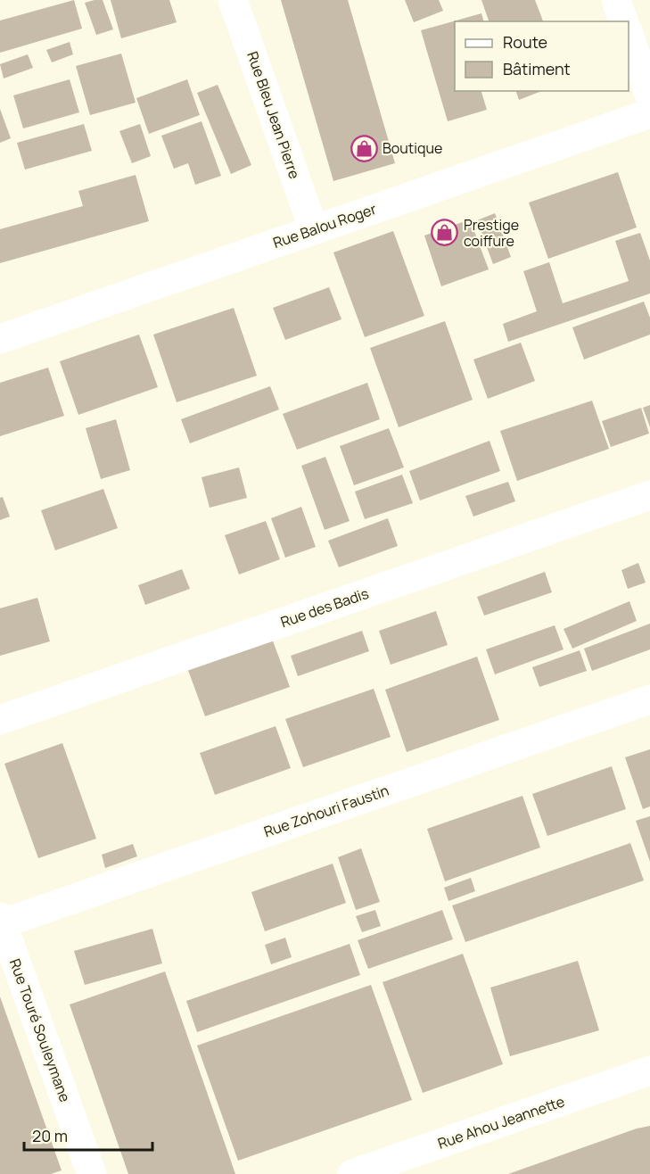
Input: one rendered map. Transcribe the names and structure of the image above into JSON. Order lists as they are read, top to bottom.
{
  "streets": {
    "street": [
      "Rue Bleu Jean Pierre",
      "Rue Balou Roger",
      "Rue des Badis",
      "Rue Zohouri Faustin",
      "Rue Touré Souleymane",
      "Rue Ahou Jeannette"
    ]
  },
  "crossings": [
    ["Rue Bleu Jean Pierre", "Rue Balou Roger"],
    ["Rue Zohouri Faustin", "Rue Touré Souleymane"]
  ],
  "places": {
    "shop": ["Boutique", "Prestige coiffure"]
  },
  "legend": ["Route", "Bâtiment"],
  "scale_bar": "20 m"
}
